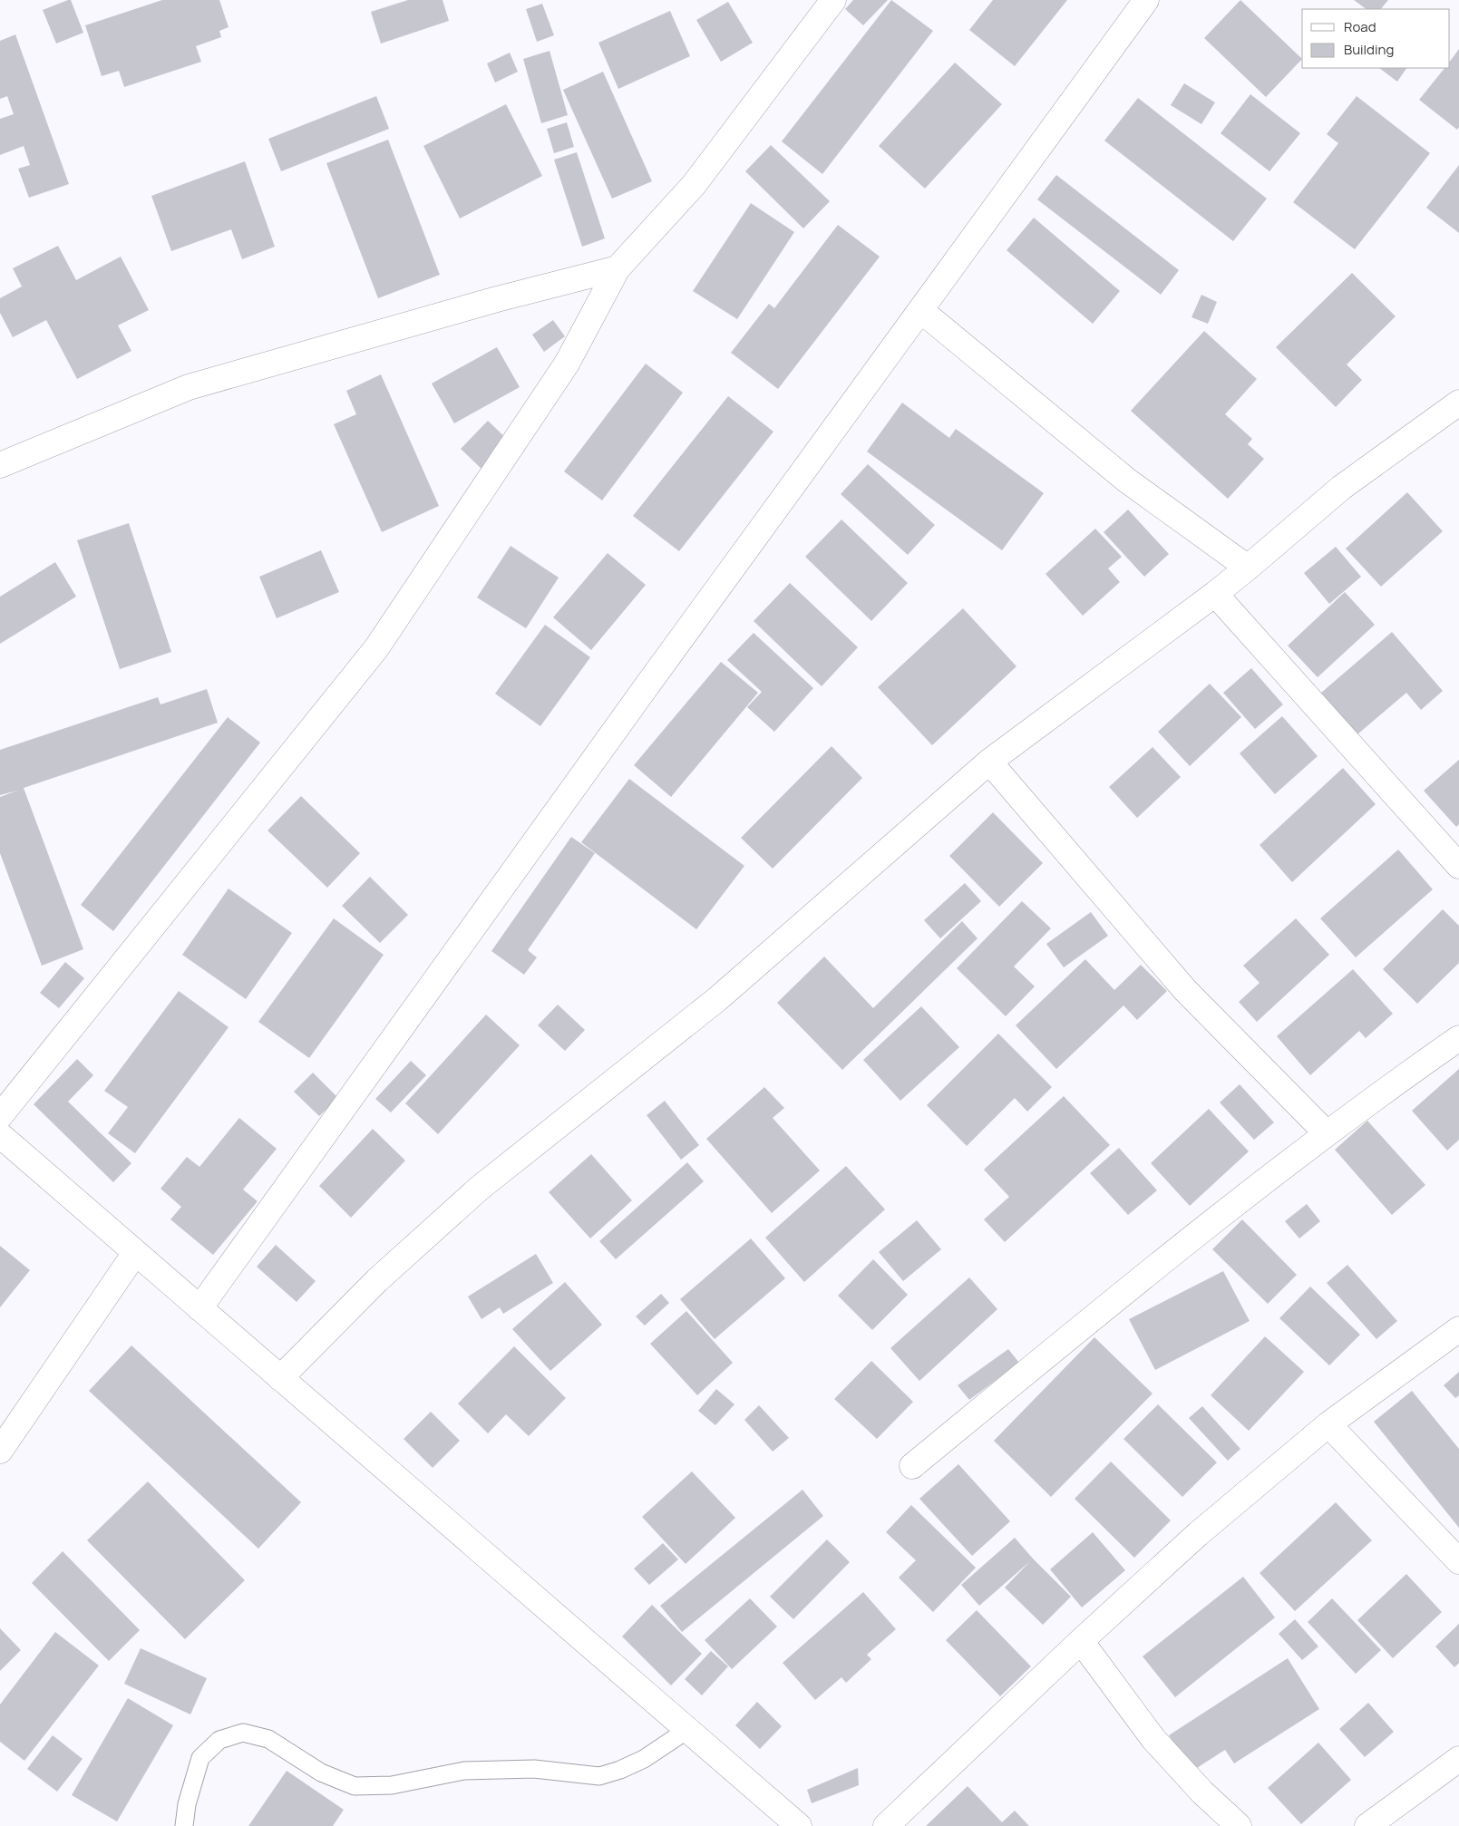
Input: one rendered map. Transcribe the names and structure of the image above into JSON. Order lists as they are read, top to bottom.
{
  "legend": ["Road", "Building"]
}
